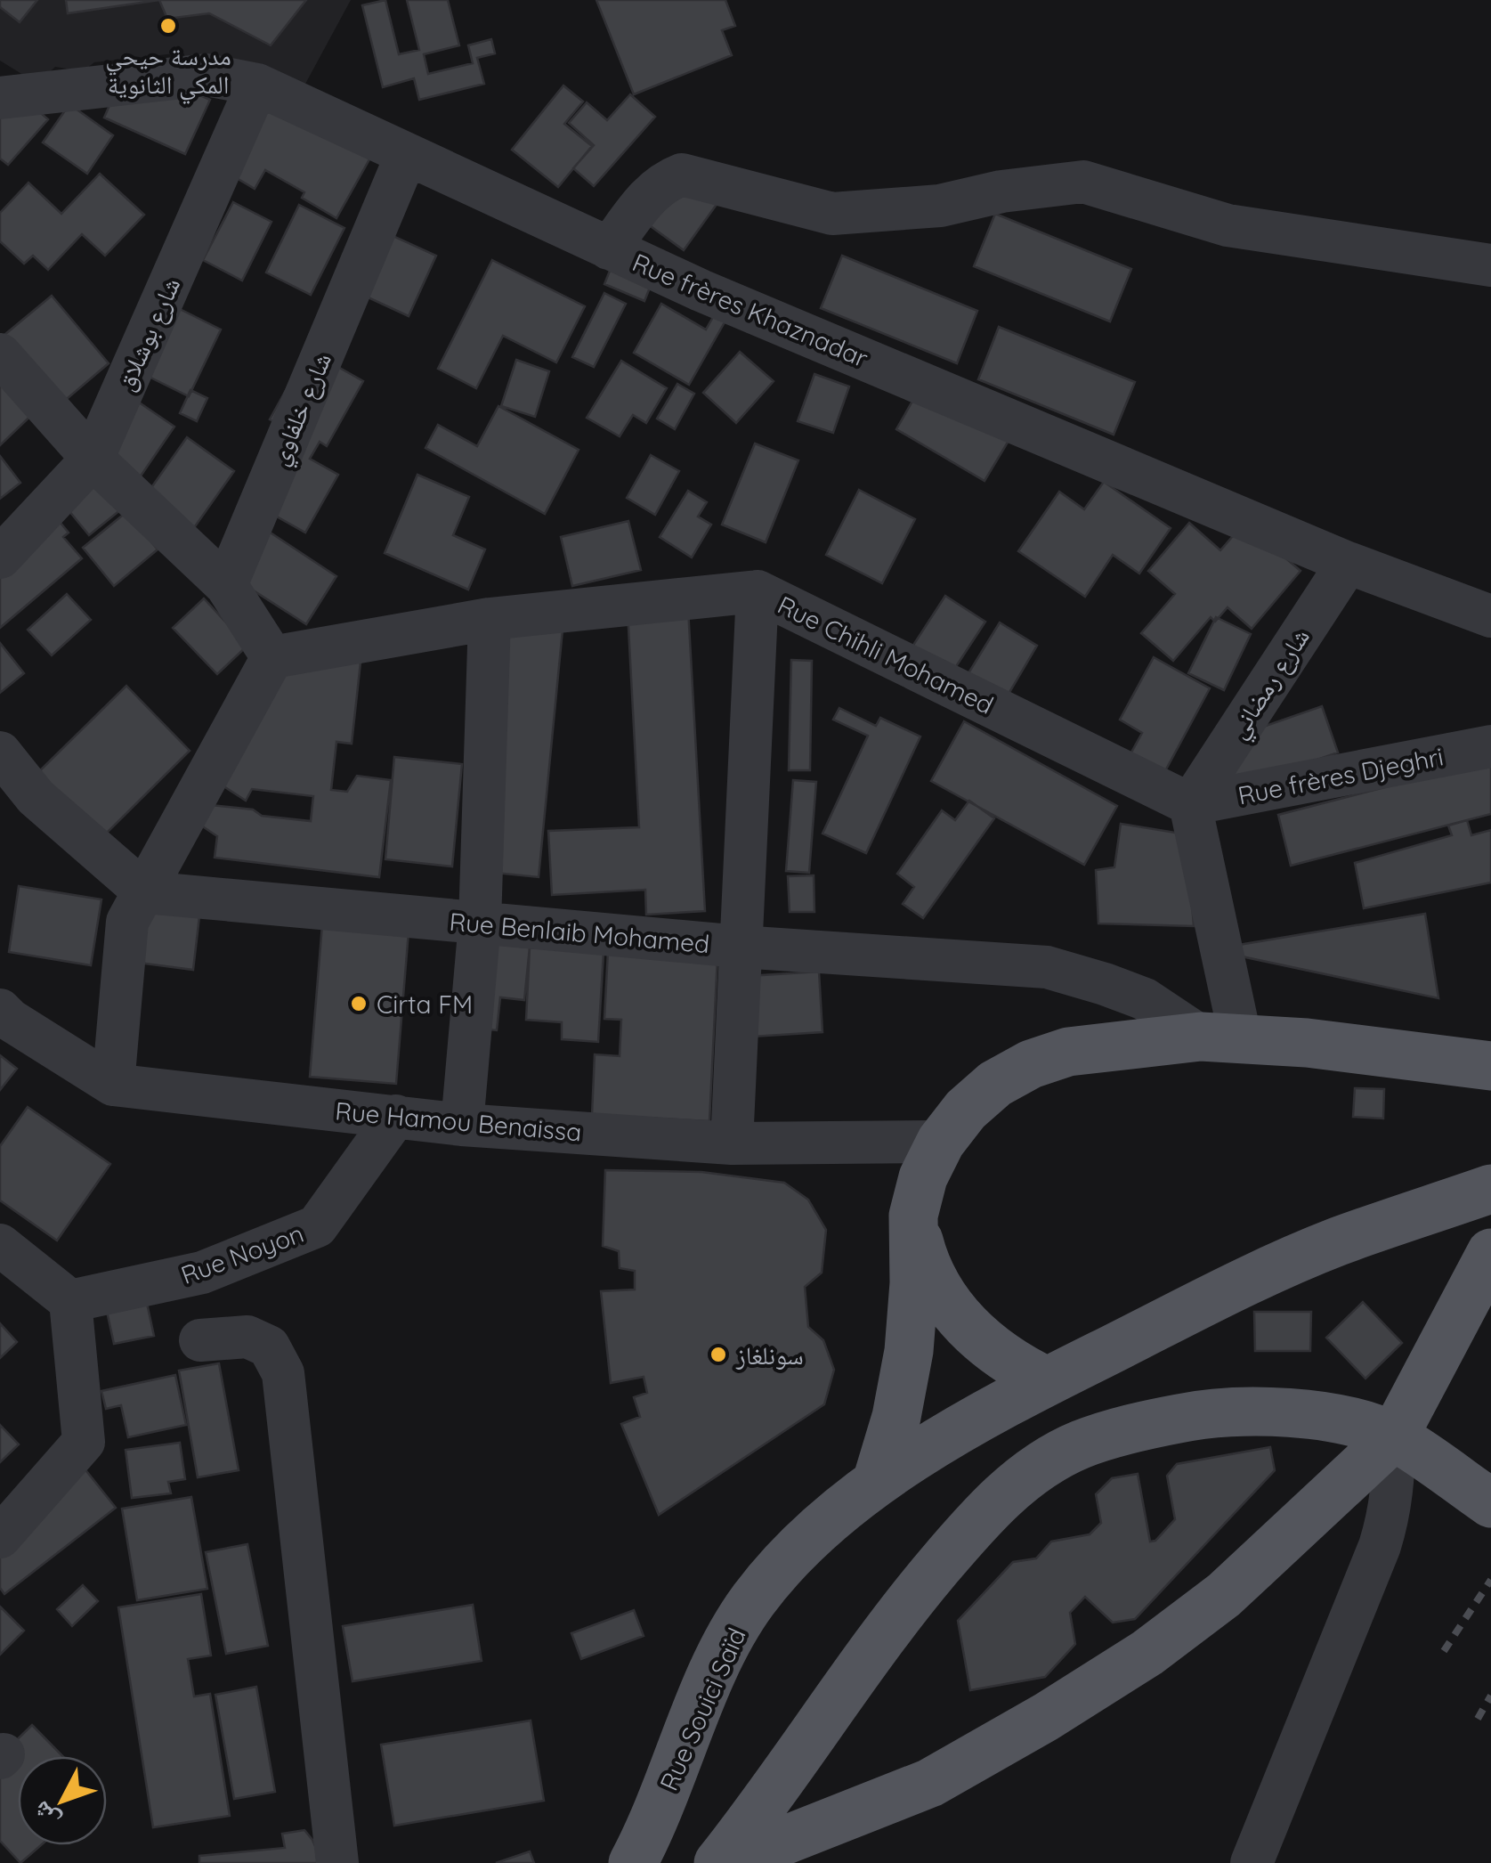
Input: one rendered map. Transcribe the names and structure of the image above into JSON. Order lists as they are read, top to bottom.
{
  "streets": {
    "main road": ["Rue Souici Saïd"],
    "street": [
      "Rue frères Khaznadar",
      "شارع بوشلاق",
      "شارع خلفاوي",
      "Rue Chihli Mohamed",
      "شارع رمضاني",
      "Rue frères Djeghri",
      "Rue Benlaib Mohamed",
      "Rue Hamou Benaissa",
      "Rue Noyon"
    ]
  },
  "crossings": [
    ["Rue frères Khaznadar", "شارع بوشلاق"],
    ["Rue frères Khaznadar", "شارع خلفاوي"],
    ["Rue frères Khaznadar", "شارع رمضاني"],
    ["Rue Chihli Mohamed", "شارع رمضاني"],
    ["Rue Chihli Mohamed", "Rue frères Djeghri"],
    ["شارع رمضاني", "Rue frères Djeghri"],
    ["Rue Hamou Benaissa", "Rue Noyon"]
  ],
  "places": ["مدرسة حيحي المكي الثانوية", "Cirta FM", "سونلغاز"],
  "north": "bottom left"
}
